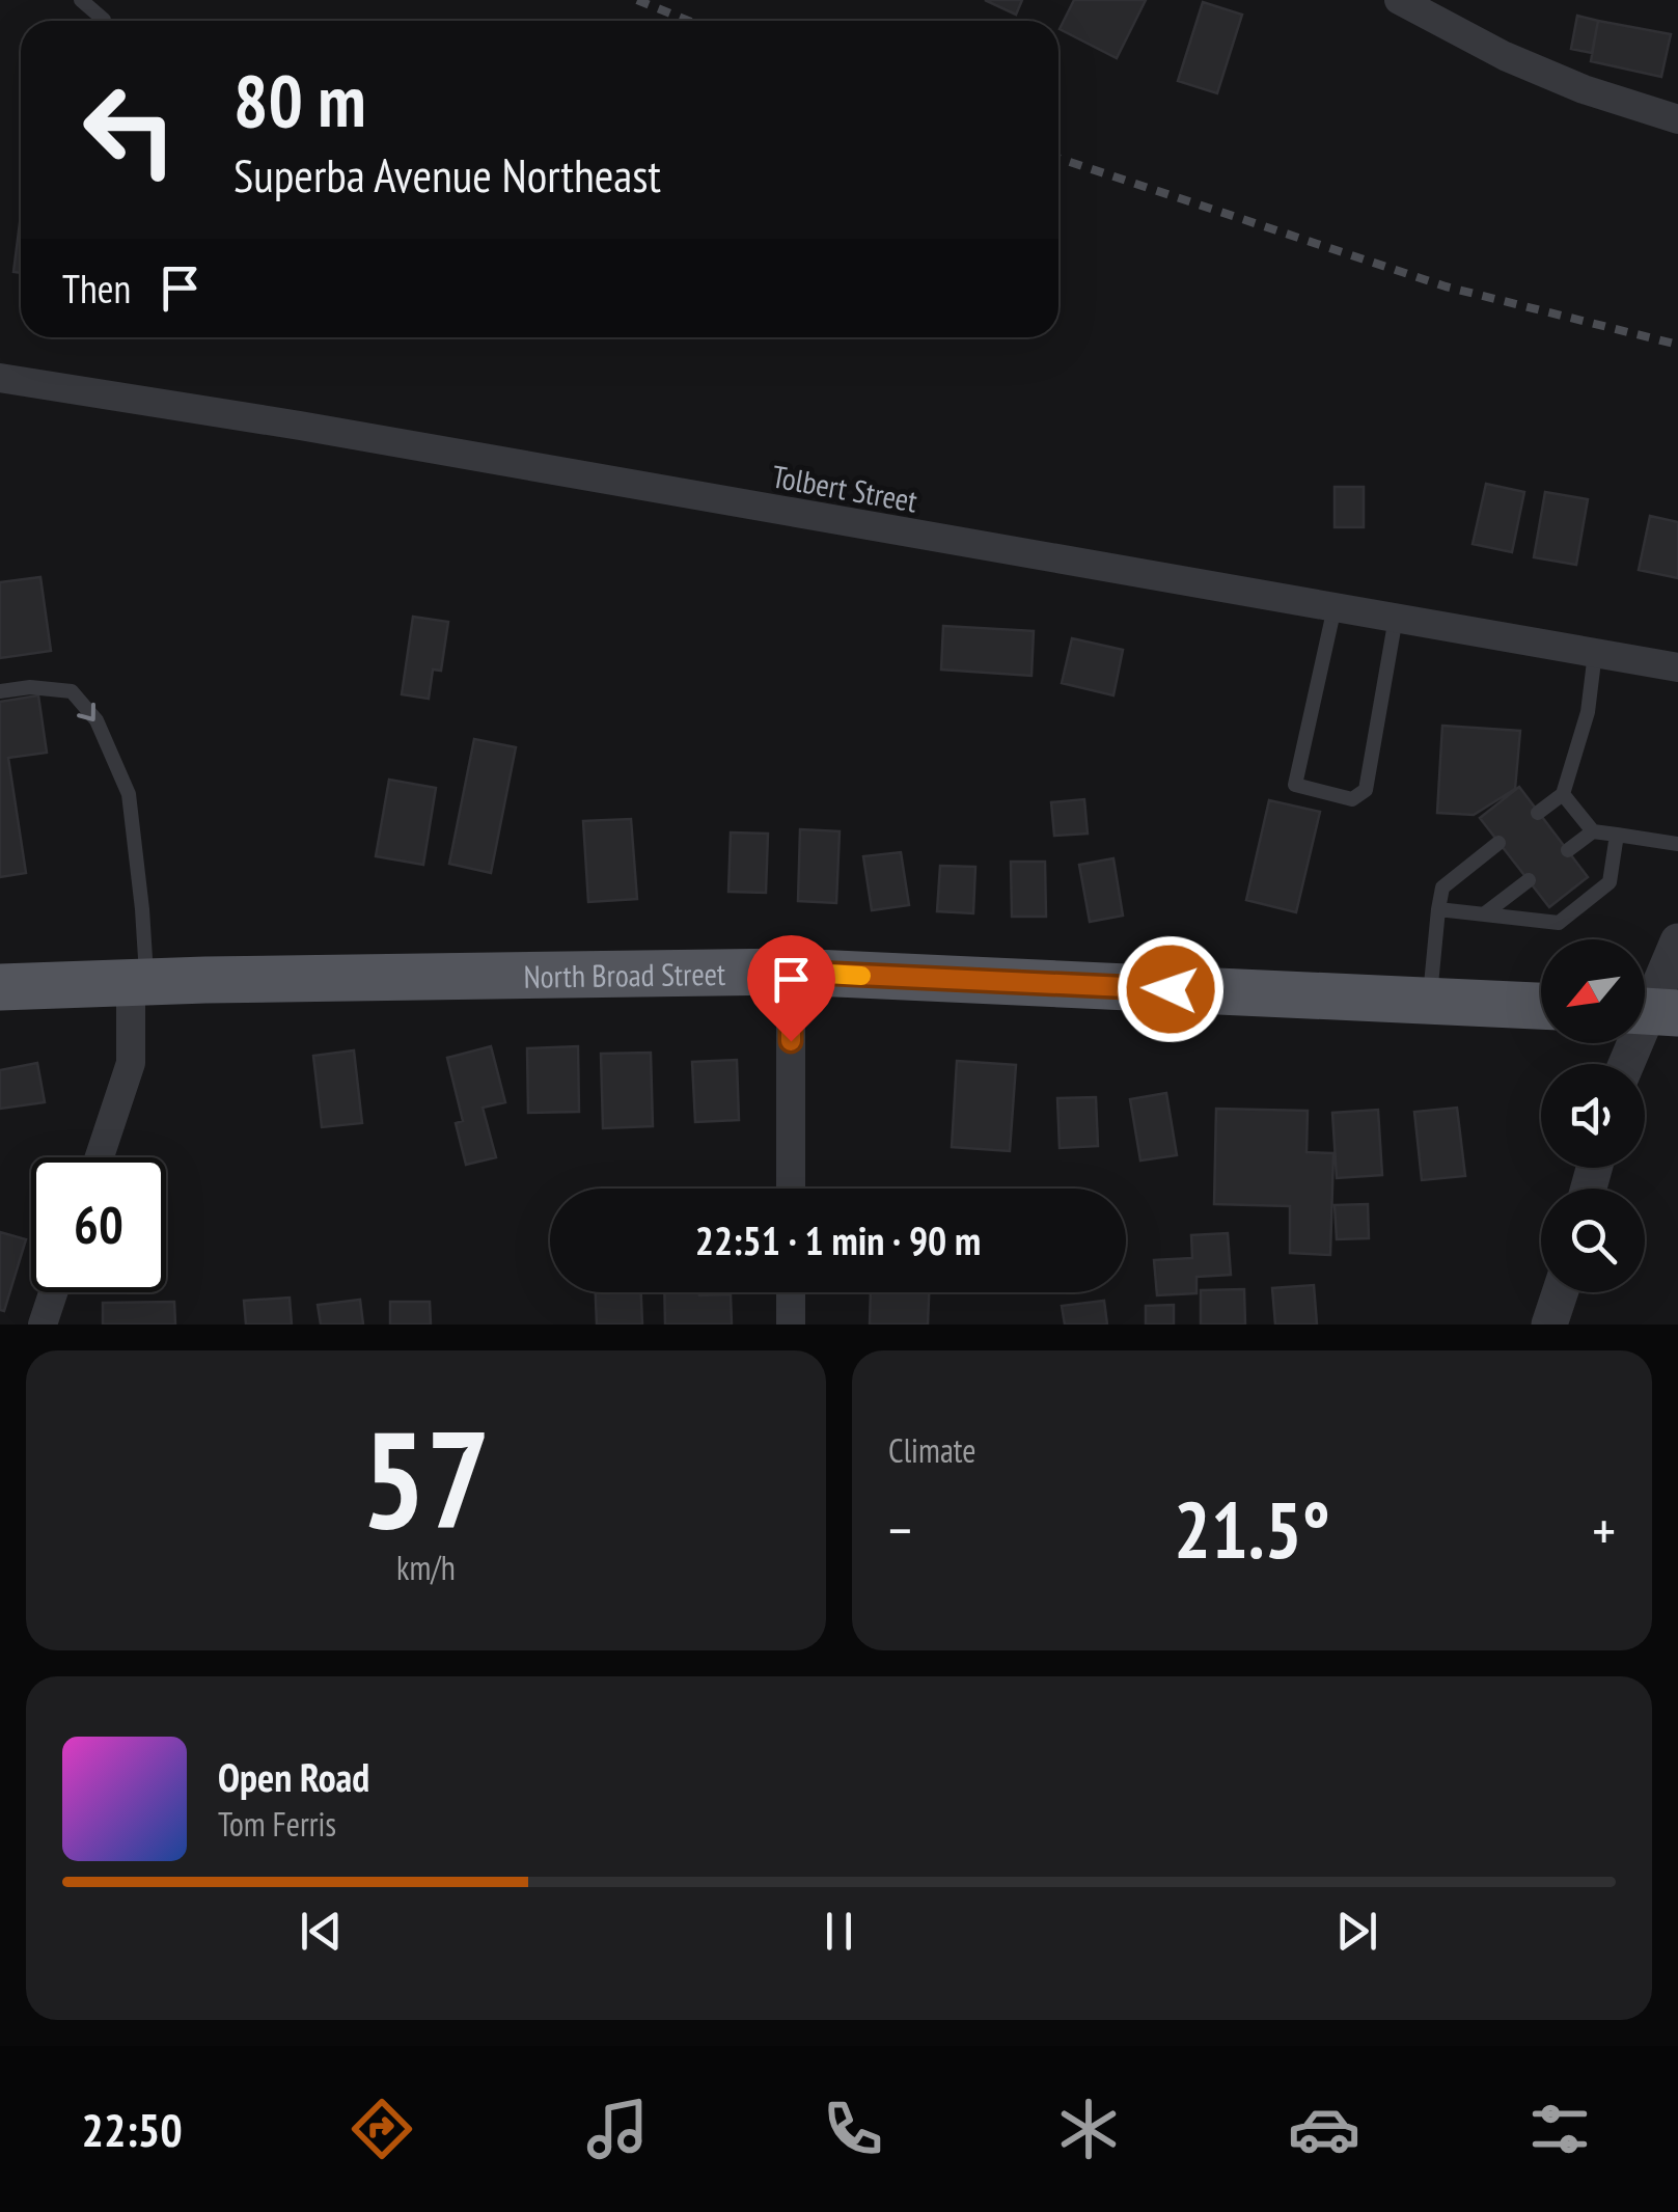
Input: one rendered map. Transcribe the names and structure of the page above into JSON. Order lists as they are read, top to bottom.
{
  "streets": {
    "main road": ["North Broad Street"],
    "street": ["Tolbert Street"]
  },
  "north": "bottom left",
  "page": {
    "turn": ["80 m", "Superba Avenue Northeast"],
    "then": "Then",
    "limit": "60",
    "trip": "22:51 · 1 min · 90 m",
    "tile": [
      ["57", "km/h"],
      "Climate"
    ],
    "heat": ["−", "21.5°", "+"],
    "song": ["Open Road", "Tom Ferris"],
    "tabs": "22:50"
  }
}
